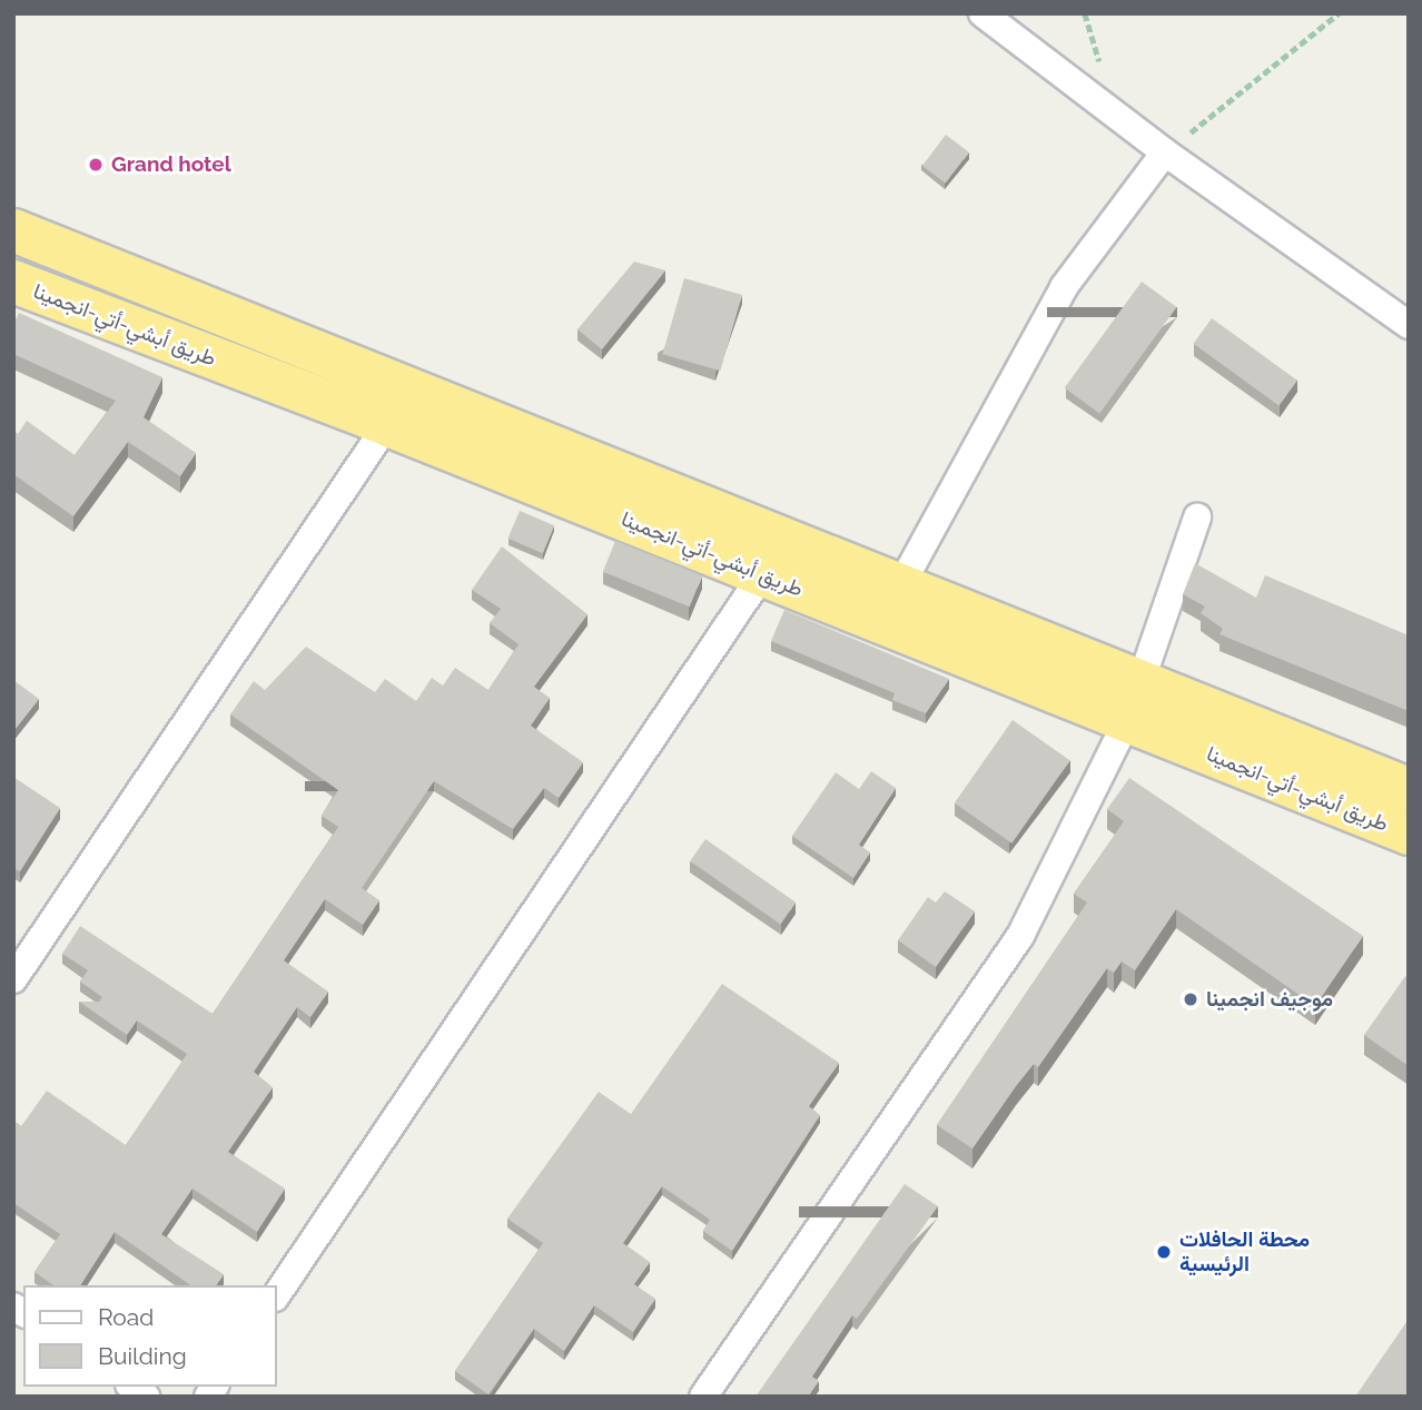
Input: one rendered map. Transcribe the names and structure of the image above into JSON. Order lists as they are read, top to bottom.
{
  "streets": {
    "highway": ["طريق أبشي-أتي-انجمينا"]
  },
  "places": ["Grand hotel", "موجيف انجمينا", "محطة الحافلات الرئيسية"],
  "legend": ["Road", "Building"]
}
